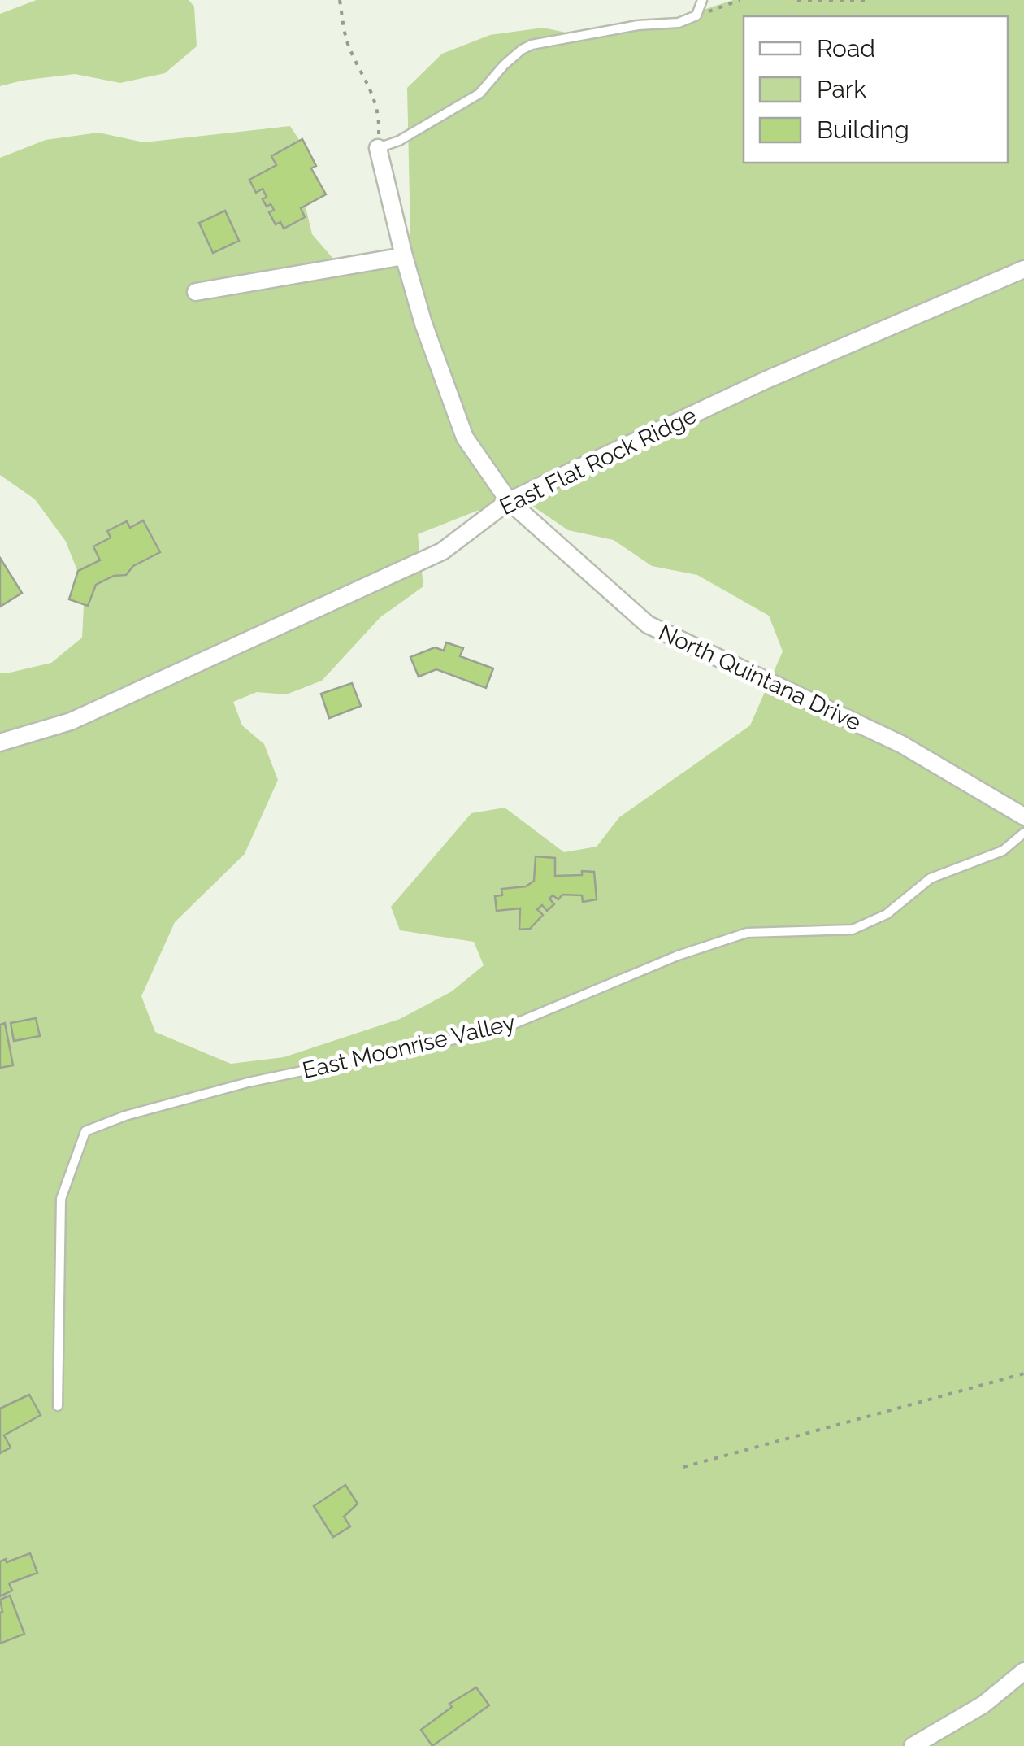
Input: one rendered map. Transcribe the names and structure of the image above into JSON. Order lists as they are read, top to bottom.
{
  "streets": {
    "street": ["East Flat Rock Ridge", "North Quintana Drive"],
    "lane": ["East Moonrise Valley"]
  },
  "crossings": [
    ["East Flat Rock Ridge", "North Quintana Drive"]
  ],
  "legend": ["Road", "Park", "Building"]
}
